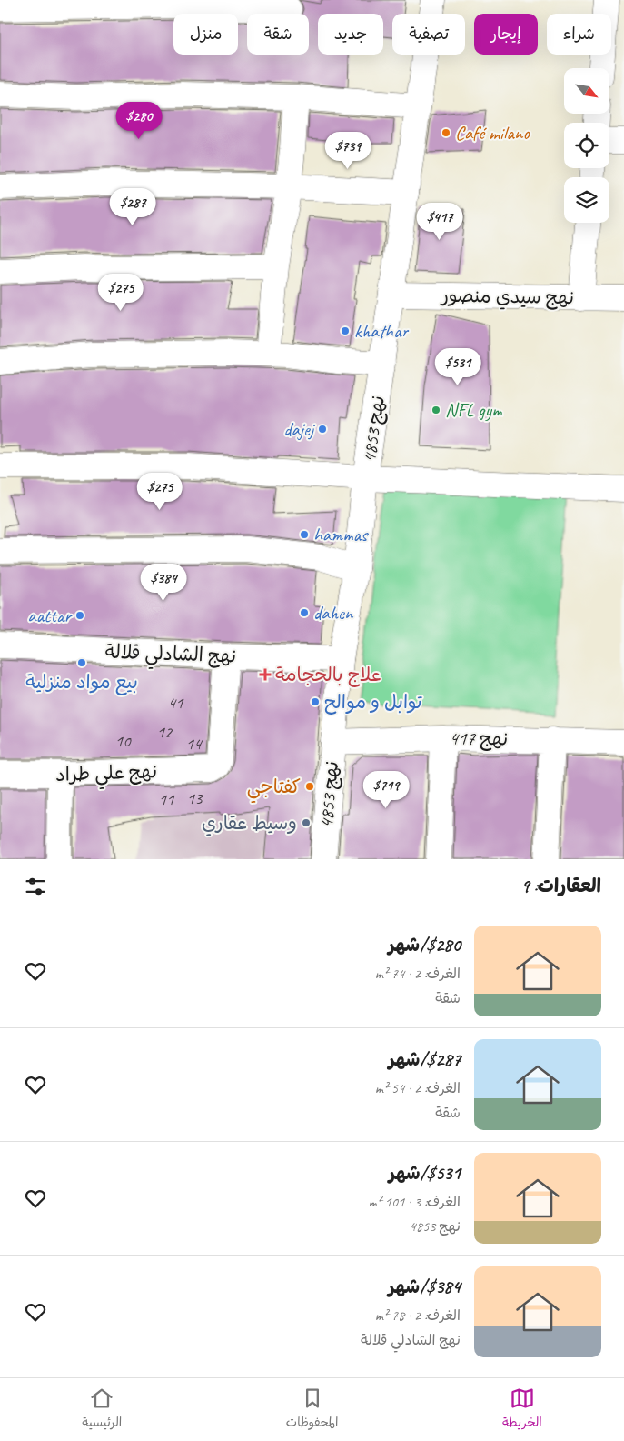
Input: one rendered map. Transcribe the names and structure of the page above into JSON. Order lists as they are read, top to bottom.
{
  "streets": {
    "street": [
      "نهج سيدي منصور",
      "نهج 4853",
      "نهج الشادلي قلالة",
      "نهج 417",
      "نهج علي طراد"
    ]
  },
  "crossings": [
    ["نهج سيدي منصور", "نهج 4853"],
    ["نهج 4853", "نهج الشادلي قلالة"],
    ["نهج 4853", "نهج 417"],
    ["نهج الشادلي قلالة", "نهج علي طراد"]
  ],
  "places": {
    "other": [
      "Café milano",
      "khathar",
      "NFL gym",
      "dajej",
      "hammas",
      "dahen",
      "aattar",
      "بيع مواد منزلية",
      "توابل و موالح",
      "كفتاجي",
      "وسيط عقاري"
    ],
    "health": ["علاج بالحجامة"]
  },
  "house_numbers": [
    "41",
    "12",
    "10",
    "14",
    "13",
    "11"
  ],
  "north": "bottom right",
  "page": {
    "chip": [
      "شراء",
      "إيجار",
      "تصفية",
      "جديد",
      "شقة",
      "منزل"
    ],
    "price": [
      "$280",
      "$739",
      "$287",
      "$417",
      "$275",
      "$531",
      "$275",
      "$384",
      "$719"
    ],
    "heading": "العقارات: 9",
    "list": [
      {
        "name": "$280/شهر",
        "note": "الغرف: 2 · 74 m² · شقة"
      },
      {
        "name": "$287/شهر",
        "note": "الغرف: 2 · 54 m² · شقة"
      },
      {
        "name": "$531/شهر",
        "note": "الغرف: 3 · 101 m² · نهج 4853"
      },
      {
        "name": "$384/شهر",
        "note": "الغرف: 2 · 78 m² · نهج الشادلي قلالة"
      }
    ],
    "tabs": ["الخريطة", "المحفوظات", "الرئيسية"]
  }
}
